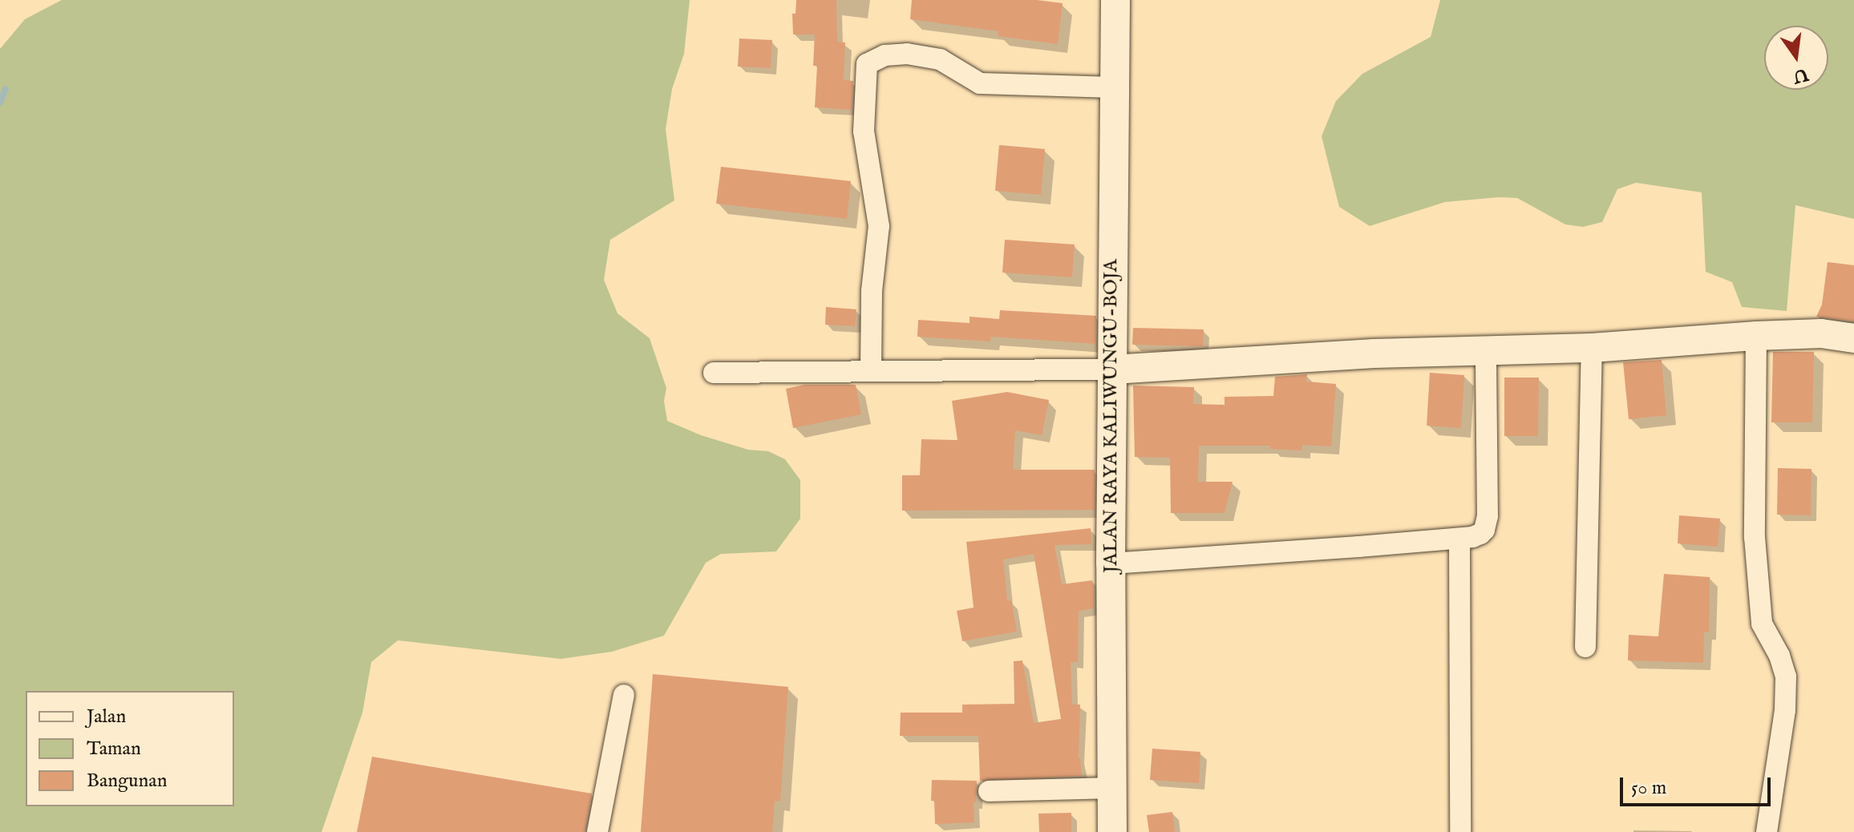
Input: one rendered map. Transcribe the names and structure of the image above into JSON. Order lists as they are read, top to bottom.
{
  "streets": {
    "main road": ["JALAN RAYA KALIWUNGU-BOJA"]
  },
  "legend": ["Jalan", "Taman", "Bangunan"],
  "scale_bar": "50 m",
  "north": "bottom"
}
